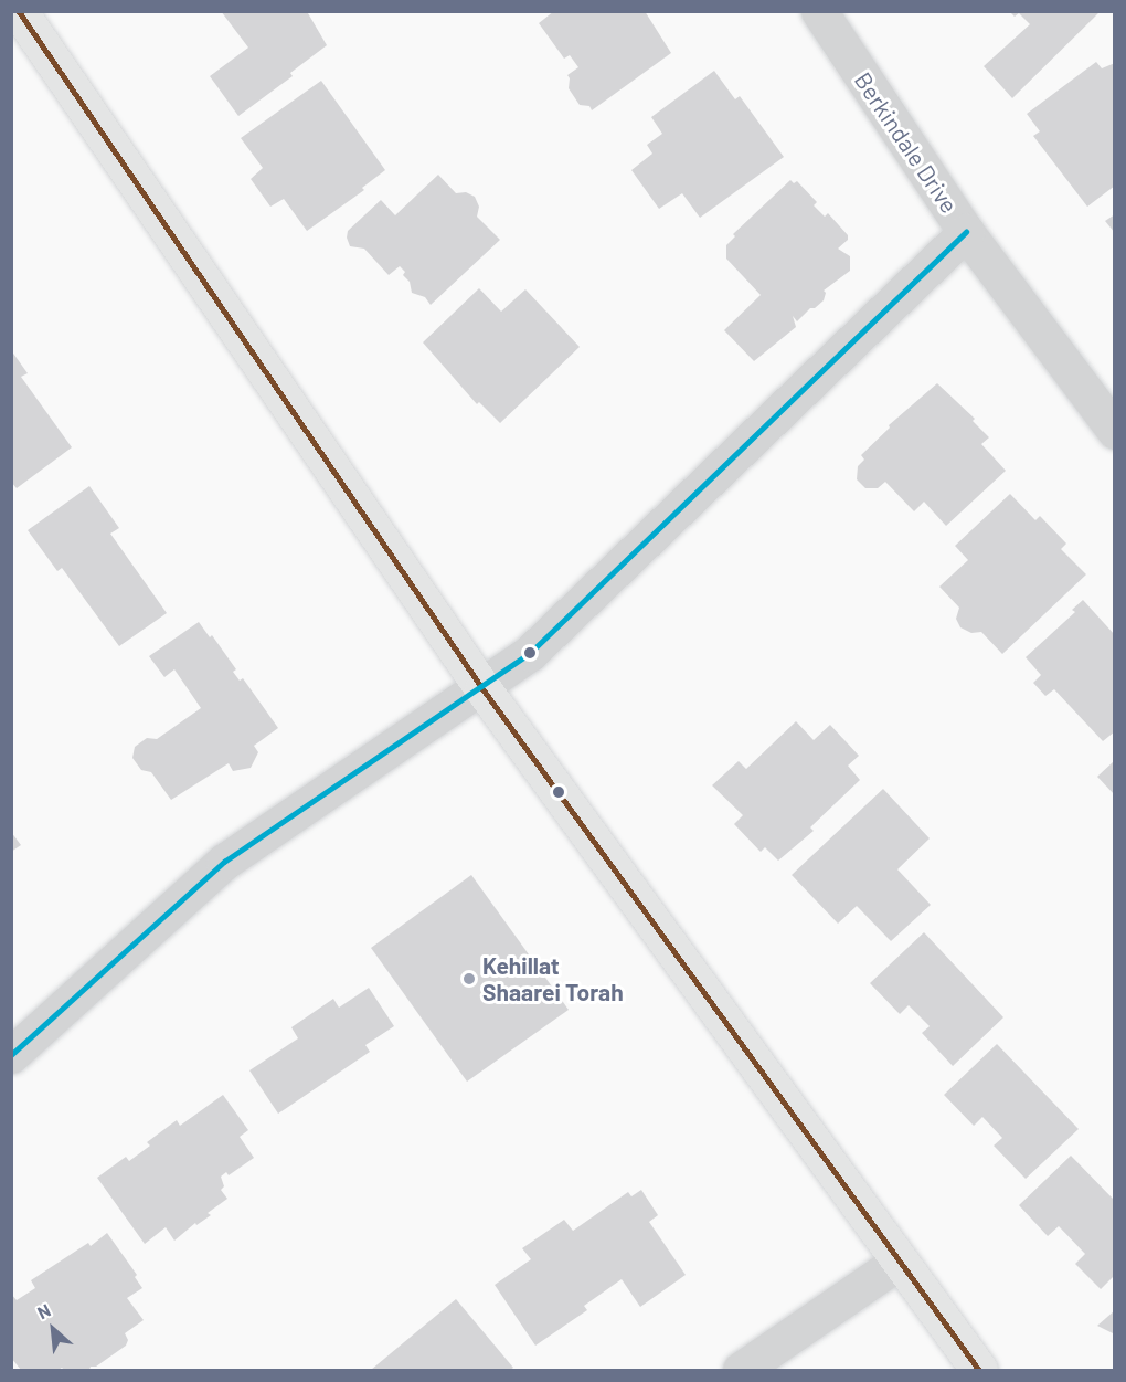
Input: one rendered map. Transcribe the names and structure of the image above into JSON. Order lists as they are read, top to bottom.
{
  "streets": {
    "street": ["Berkindale Drive"]
  },
  "places": ["Kehillat Shaarei Torah"],
  "north": "top left"
}
